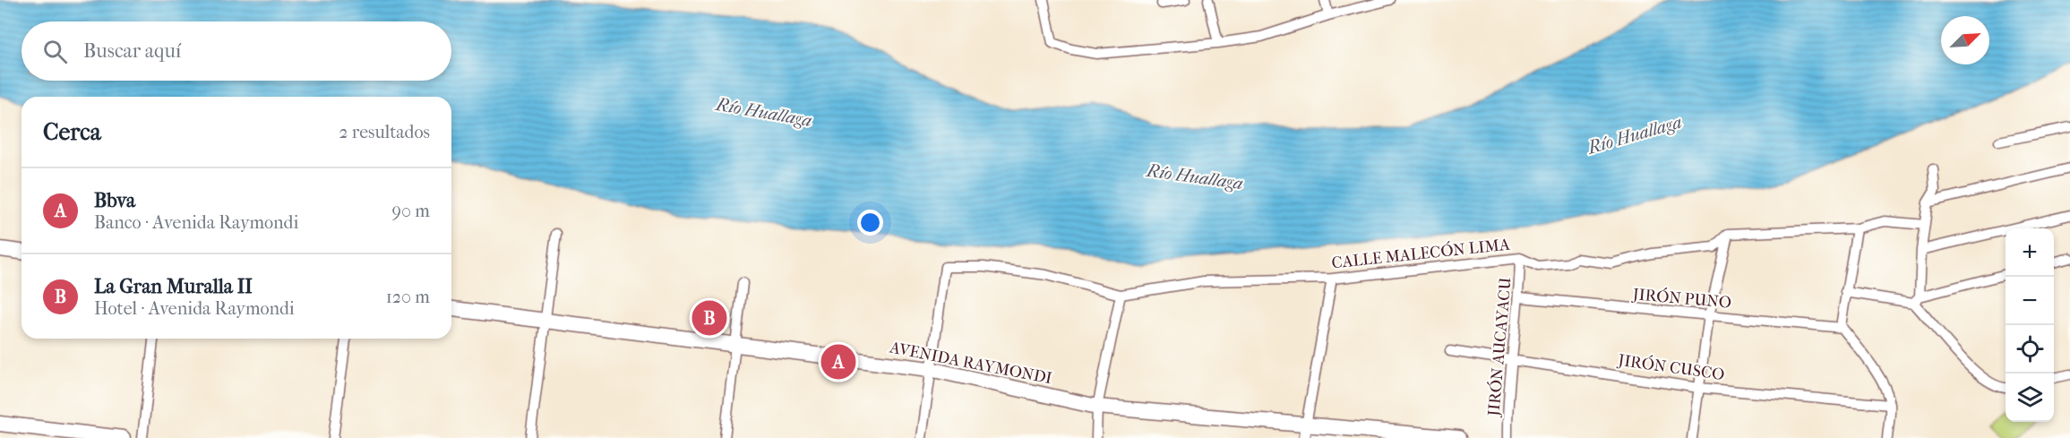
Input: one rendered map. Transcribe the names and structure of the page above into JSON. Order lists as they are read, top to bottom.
{
  "streets": {
    "highway": ["AVENIDA RAYMONDI"],
    "street": [
      "CALLE MALECÓN LIMA",
      "JIRÓN PUNO",
      "JIRÓN AUCAYACU",
      "JIRÓN CUSCO"
    ]
  },
  "crossings": [
    ["CALLE MALECÓN LIMA", "JIRÓN AUCAYACU"],
    ["CALLE MALECÓN LIMA", "AVENIDA RAYMONDI"],
    ["JIRÓN PUNO", "JIRÓN AUCAYACU"],
    ["JIRÓN AUCAYACU", "JIRÓN CUSCO"]
  ],
  "water": ["Río Huallaga"],
  "north": "top right",
  "page": {
    "search": "Buscar aquí",
    "heading": ["Cerca", "2 resultados"],
    "list": [
      {
        "mark": "A",
        "name": "Bbva",
        "note": "Banco · Avenida Raymondi",
        "value": "90 m"
      },
      {
        "mark": "B",
        "name": "La Gran Muralla II",
        "note": "Hotel · Avenida Raymondi",
        "value": "120 m"
      }
    ],
    "map_buttons": ["+", "−"],
    "pins": ["B", "A"]
  }
}
